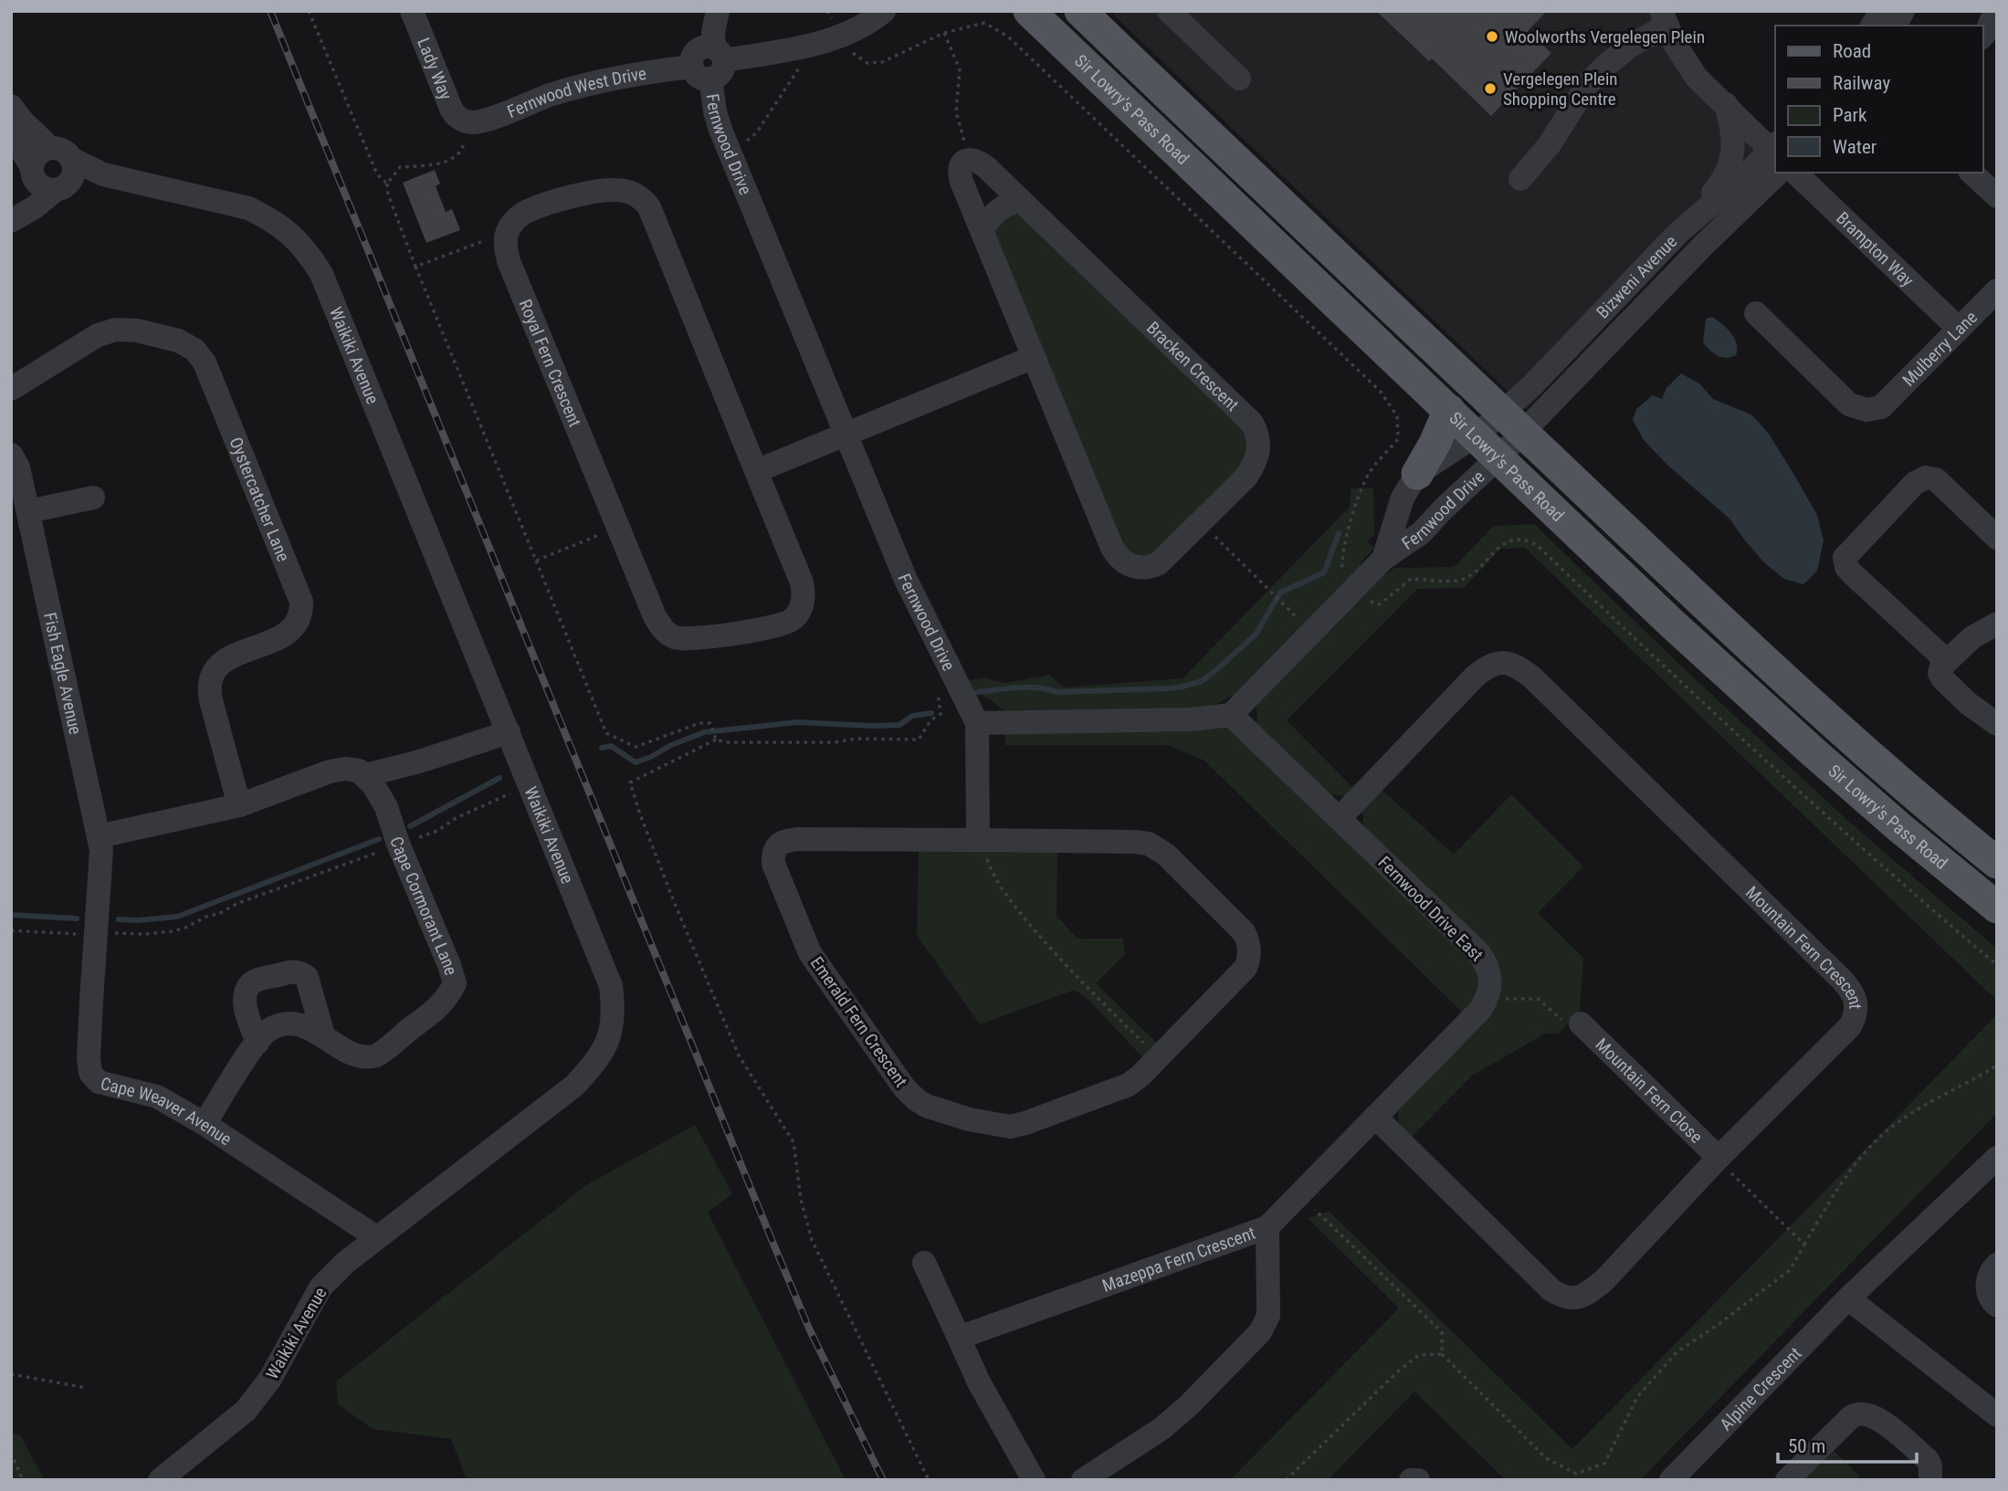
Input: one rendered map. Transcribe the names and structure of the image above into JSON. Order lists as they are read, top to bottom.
{
  "streets": {
    "main road": ["Sir Lowry's Pass Road"],
    "street": [
      "Lady Way",
      "Fernwood West Drive",
      "Fernwood Drive",
      "Brampton Way",
      "Bizweni Avenue",
      "Mulberry Lane",
      "Waikiki Avenue",
      "Royal Fern Crescent",
      "Bracken Crescent",
      "Oystercatcher Lane",
      "Fish Eagle Avenue",
      "Cape Cormorant Lane",
      "Fernwood Drive East",
      "Mountain Fern Crescent",
      "Emerald Fern Crescent",
      "Mountain Fern Close",
      "Cape Weaver Avenue",
      "Mazeppa Fern Crescent",
      "Alpine Crescent"
    ]
  },
  "crossings": [
    ["Lady Way", "Fernwood West Drive"],
    ["Fernwood West Drive", "Fernwood Drive"],
    ["Sir Lowry's Pass Road", "Fernwood Drive"],
    ["Sir Lowry's Pass Road", "Bizweni Avenue"],
    ["Fernwood Drive", "Bizweni Avenue"],
    ["Fernwood Drive", "Fernwood Drive East"],
    ["Brampton Way", "Mulberry Lane"],
    ["Waikiki Avenue", "Cape Weaver Avenue"],
    ["Fish Eagle Avenue", "Cape Weaver Avenue"],
    ["Cape Cormorant Lane", "Cape Weaver Avenue"],
    ["Fernwood Drive East", "Mountain Fern Crescent"],
    ["Mountain Fern Crescent", "Mountain Fern Close"]
  ],
  "places": ["Woolworths Vergelegen Plein", "Vergelegen Plein Shopping Centre"],
  "legend": [
    "Road",
    "Railway",
    "Park",
    "Water"
  ],
  "scale_bar": "50 m"
}
